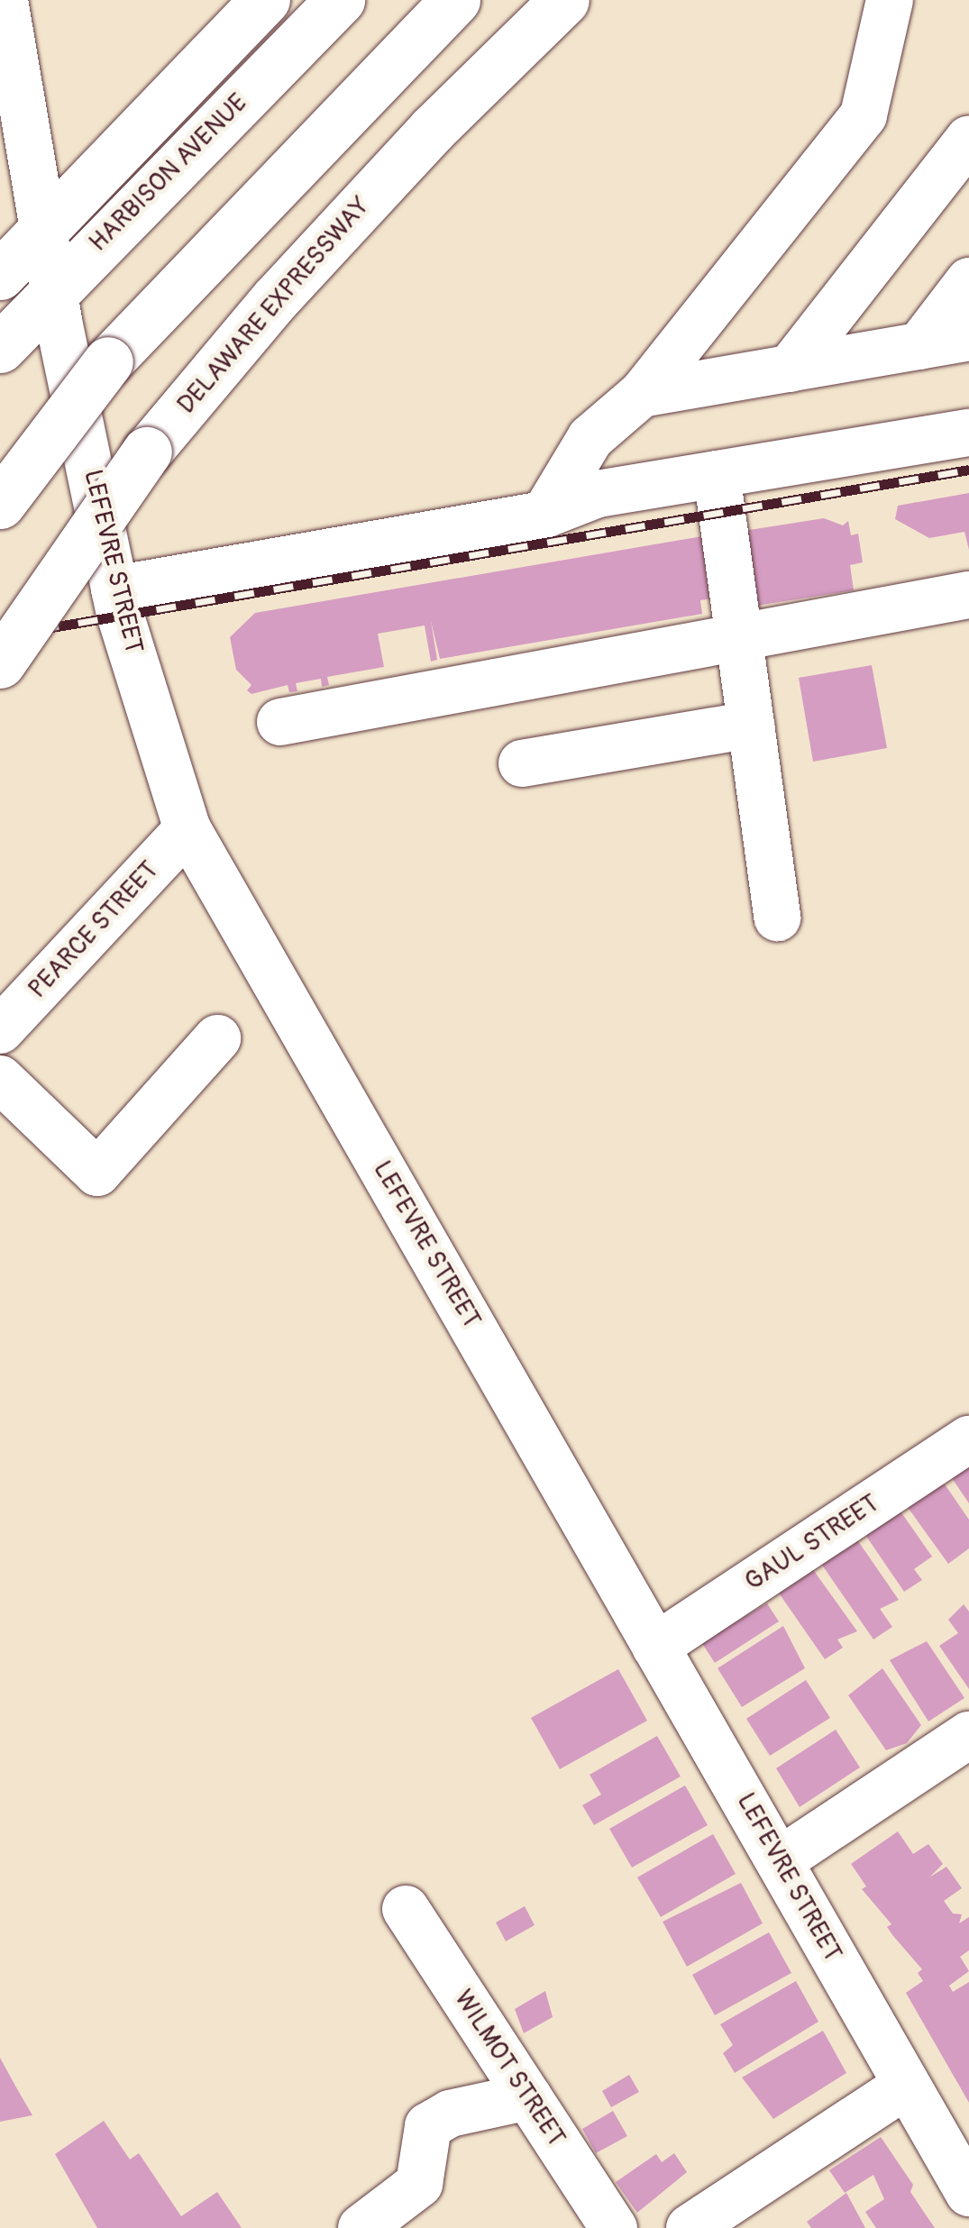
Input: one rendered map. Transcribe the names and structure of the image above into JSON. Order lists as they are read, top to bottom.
{
  "streets": {
    "main road": ["HARBISON AVENUE", "DELAWARE EXPRESSWAY"],
    "street": [
      "LEFEVRE STREET",
      "PEARCE STREET",
      "GAUL STREET",
      "WILMOT STREET"
    ]
  },
  "crossings": [
    ["HARBISON AVENUE", "LEFEVRE STREET"],
    ["LEFEVRE STREET", "PEARCE STREET"],
    ["LEFEVRE STREET", "GAUL STREET"]
  ]
}
